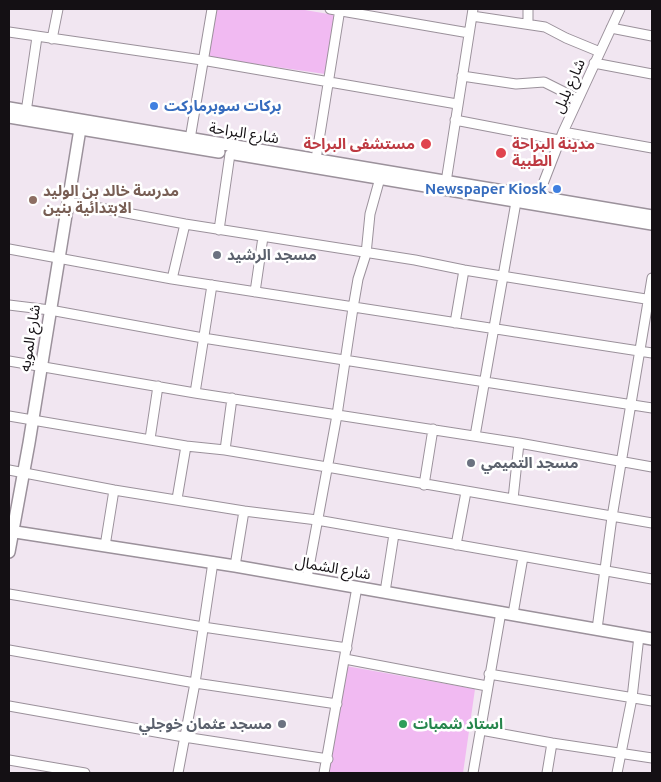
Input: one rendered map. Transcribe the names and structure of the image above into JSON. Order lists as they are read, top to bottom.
{
  "streets": {
    "street": [
      "شارع بلبل",
      "شارع البراحة",
      "شارع المويه",
      "شارع الشمال"
    ]
  },
  "crossings": [
    ["شارع بلبل", "شارع البراحة"],
    ["شارع البراحة", "شارع المويه"],
    ["شارع المويه", "شارع الشمال"]
  ],
  "places": [
    "بركات سوبرماركت",
    "مستشفى البراحة",
    "مدينة البراحة الطبية",
    "Newspaper Kiosk",
    "مدرسة خالد بن الوليد الابتدائية بنين",
    "مسجد الرشيد",
    "مسجد التميمي",
    "مسجد عثمان خوجلي",
    "استاد شمبات"
  ]
}
